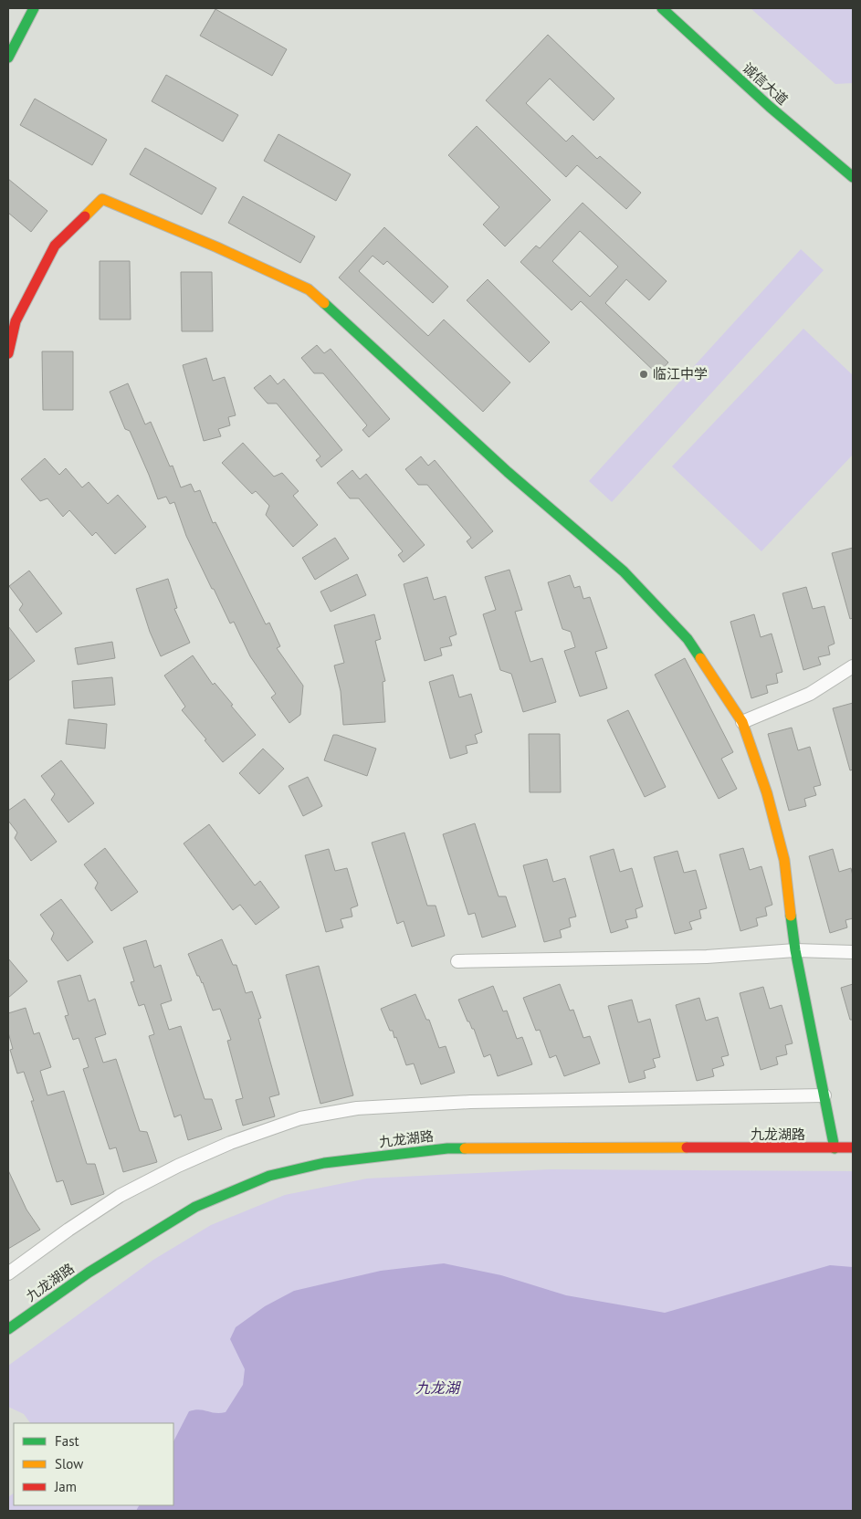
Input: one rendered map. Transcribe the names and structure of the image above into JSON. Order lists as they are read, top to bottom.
{
  "streets": {
    "street": ["诚信大道", "九龙湖路"]
  },
  "water": ["九龙湖"],
  "places": ["临江中学"],
  "legend": ["Fast", "Slow", "Jam"]
}
